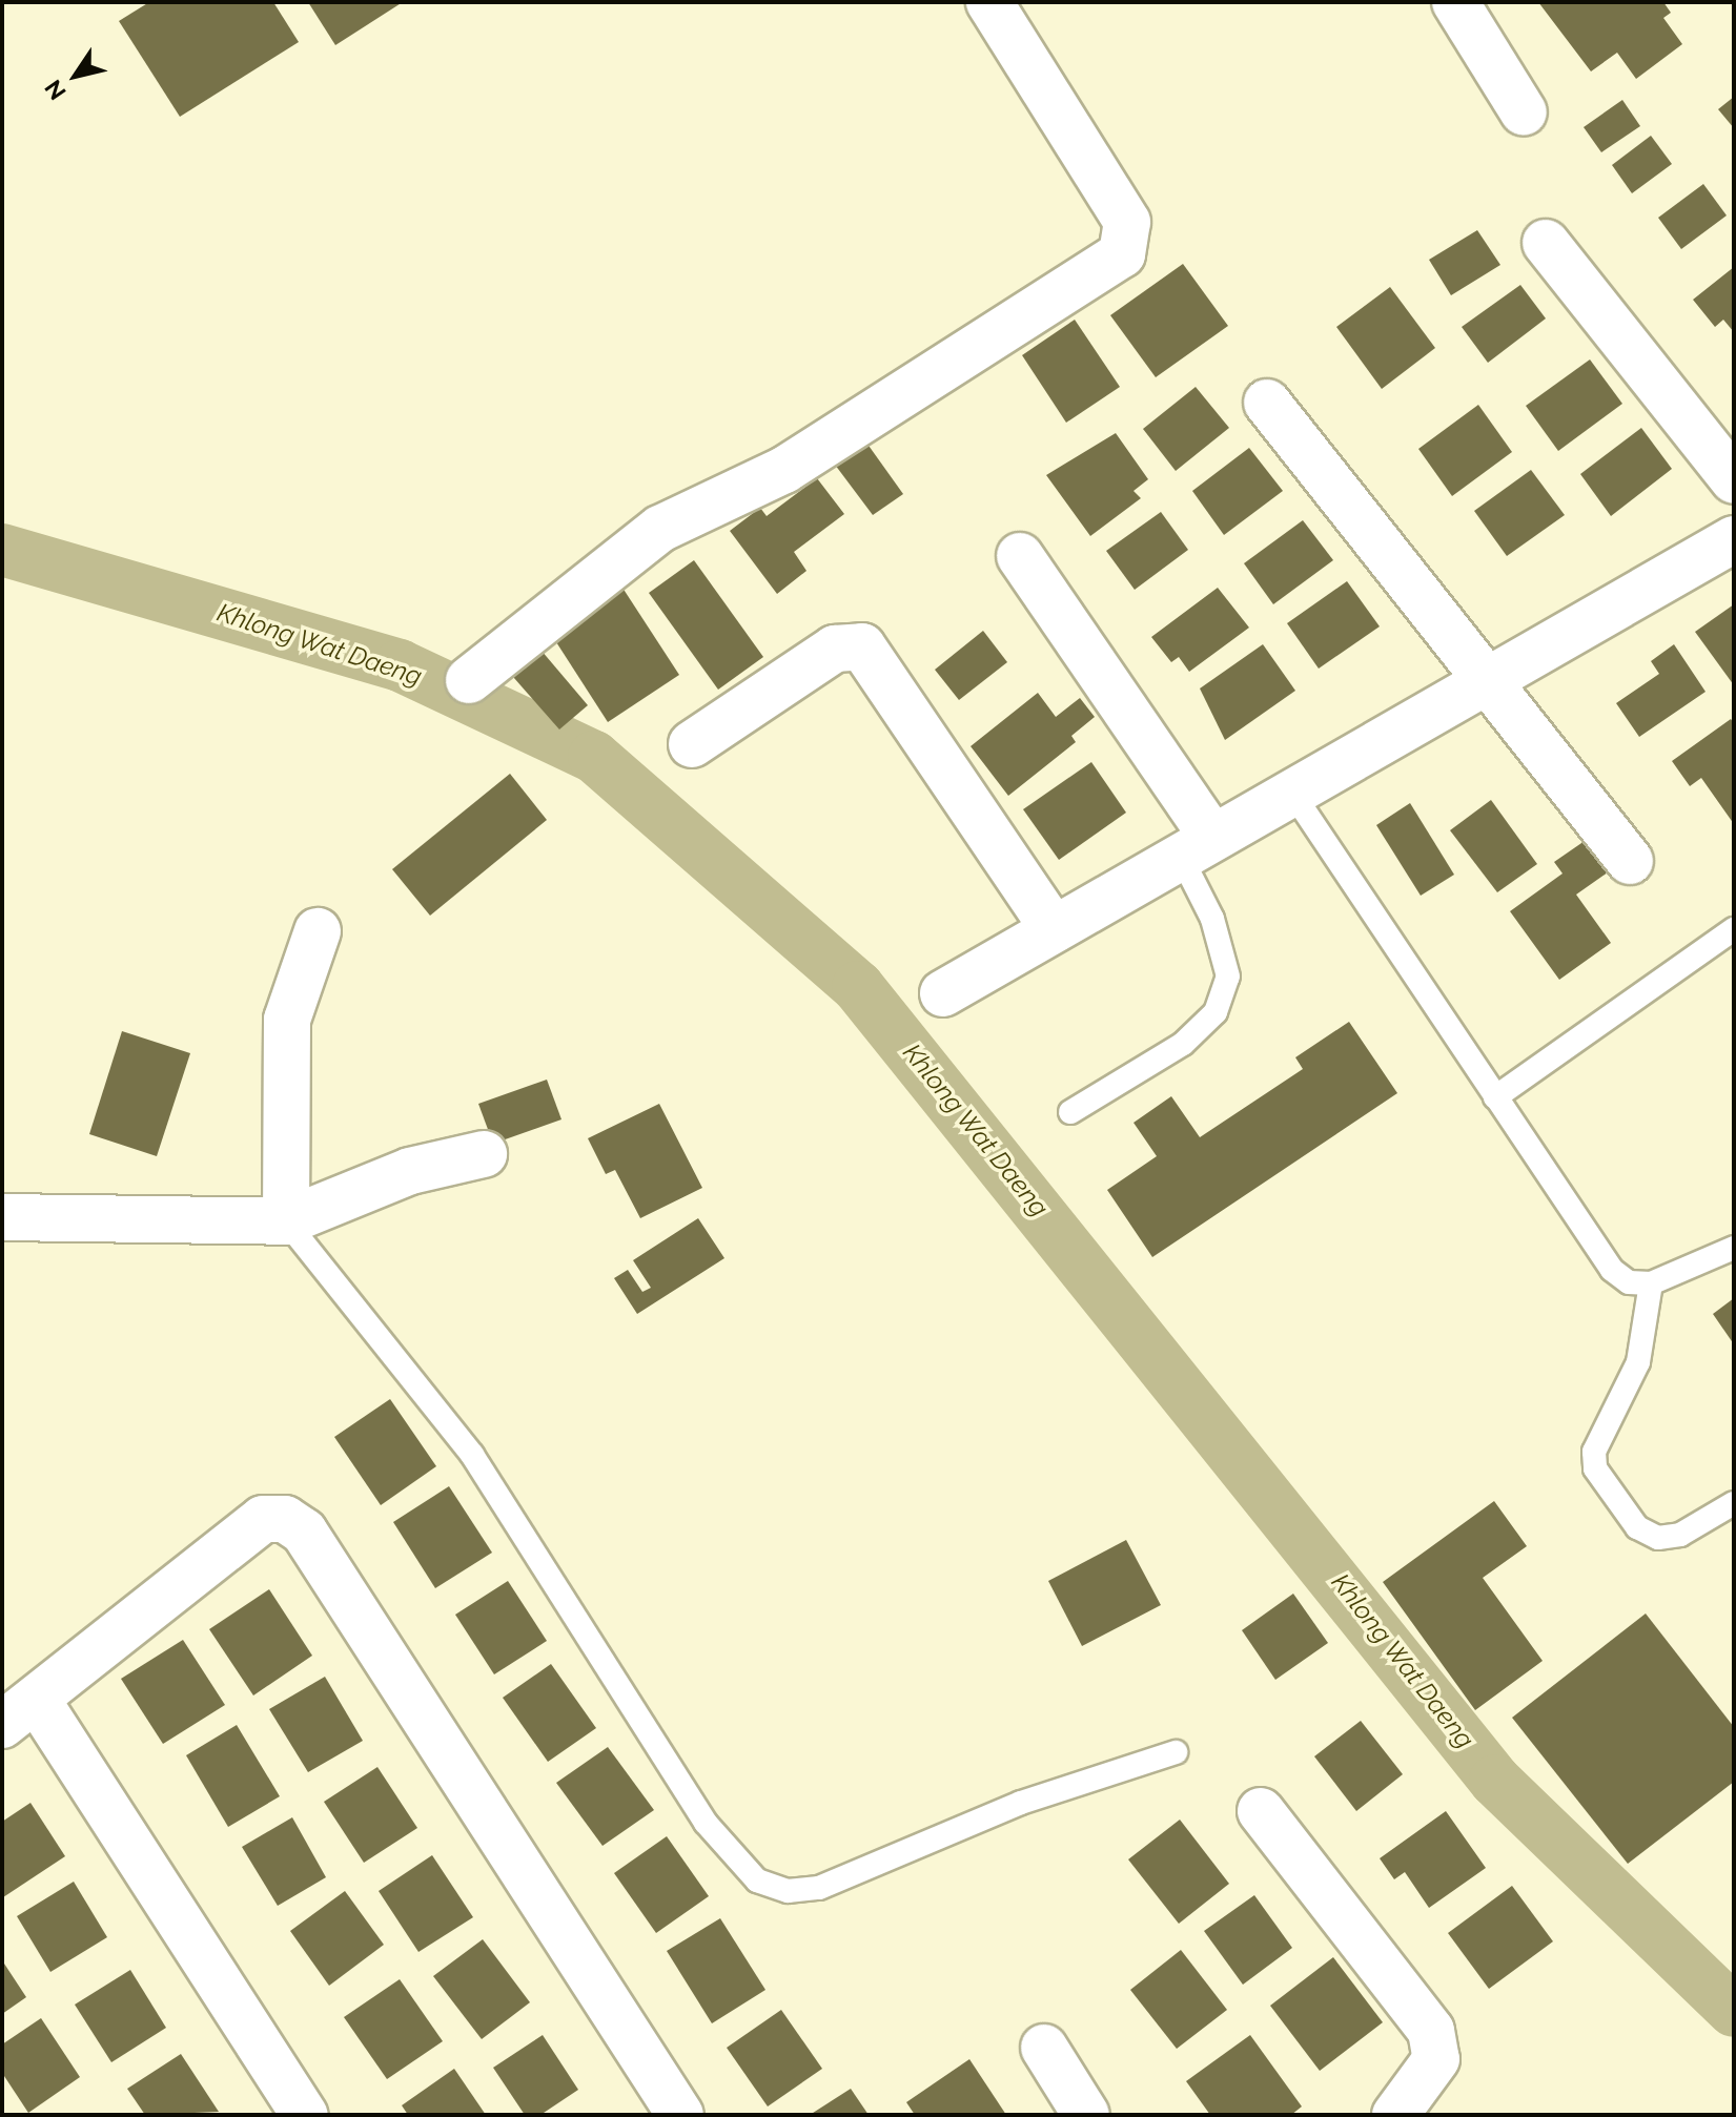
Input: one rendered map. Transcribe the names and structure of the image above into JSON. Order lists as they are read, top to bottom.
{
  "water": ["Khlong Wat Daeng"],
  "north": "bottom left"
}
